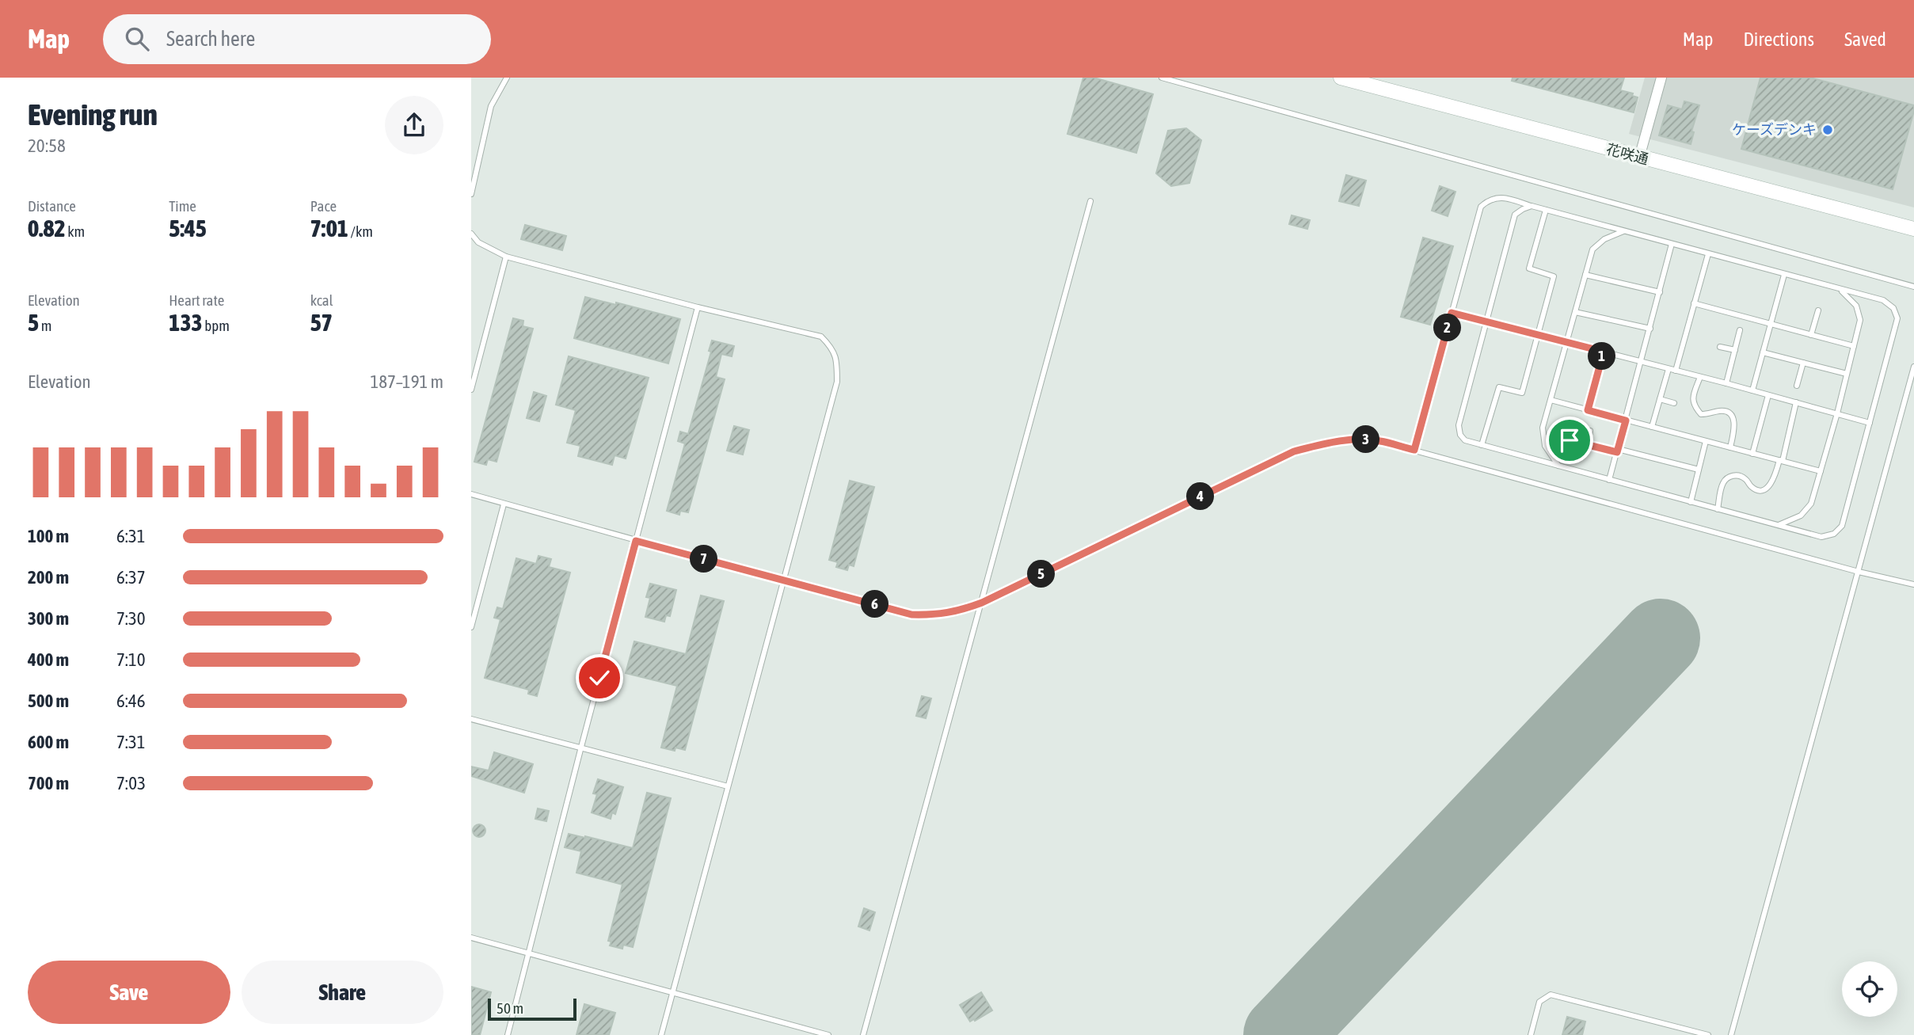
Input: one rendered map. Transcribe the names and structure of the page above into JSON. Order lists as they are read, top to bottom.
{
  "streets": {
    "street": ["花咲通"]
  },
  "places": ["ケーズデンキ"],
  "scale_bar": "50 m",
  "page": {
    "header": "Map",
    "search": "Search here",
    "nav": ["Map", "Directions", "Saved"],
    "heading": ["Evening run", "20:58"],
    "stats": [
      ["Distance", "0.82 km"],
      ["Time", "5:45"],
      ["Pace", "7:01 /km"],
      ["Elevation", "5 m"],
      ["Heart rate", "133 bpm"],
      ["kcal", "57"]
    ],
    "pins": [
      "2",
      "1",
      "3",
      "4",
      "7",
      "5",
      "6"
    ],
    "chart": ["Elevation", "187–191 m"],
    "list": [
      {
        "name": "100 m",
        "note": "6:31"
      },
      {
        "name": "200 m",
        "note": "6:37"
      },
      {
        "name": "300 m",
        "note": "7:30"
      },
      {
        "name": "400 m",
        "note": "7:10"
      },
      {
        "name": "500 m",
        "note": "6:46"
      },
      {
        "name": "600 m",
        "note": "7:31"
      },
      {
        "name": "700 m",
        "note": "7:03"
      }
    ],
    "buttons": ["Save", "Share"],
    "scale": "50 m"
  }
}
